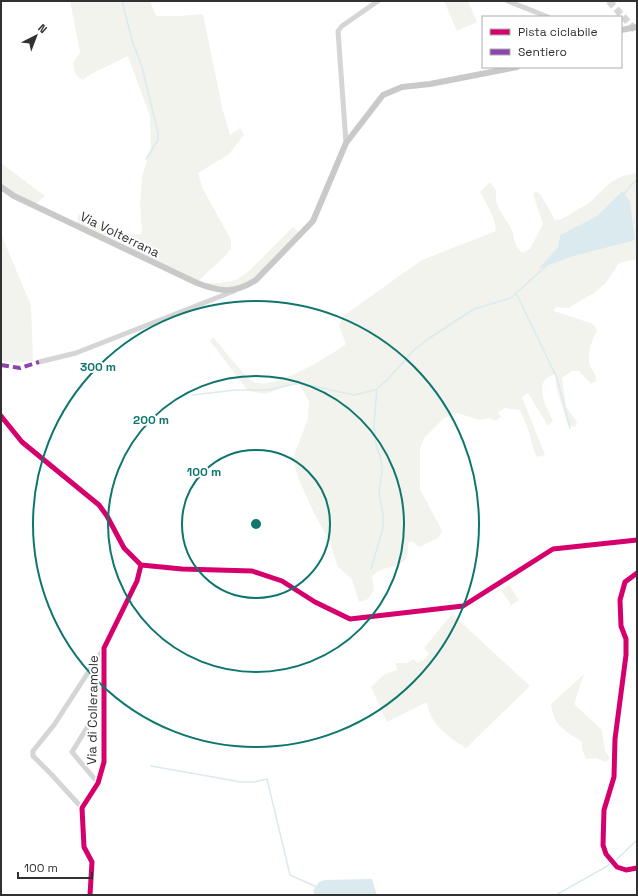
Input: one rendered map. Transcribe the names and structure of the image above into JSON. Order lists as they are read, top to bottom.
{
  "streets": {
    "main road": ["Via Volterrana"],
    "street": ["Via di Colleramole"]
  },
  "legend": ["Pista ciclabile", "Sentiero"],
  "scale_bar": "100 m",
  "north": "top right",
  "rings": ["300 m", "200 m", "100 m"]
}
